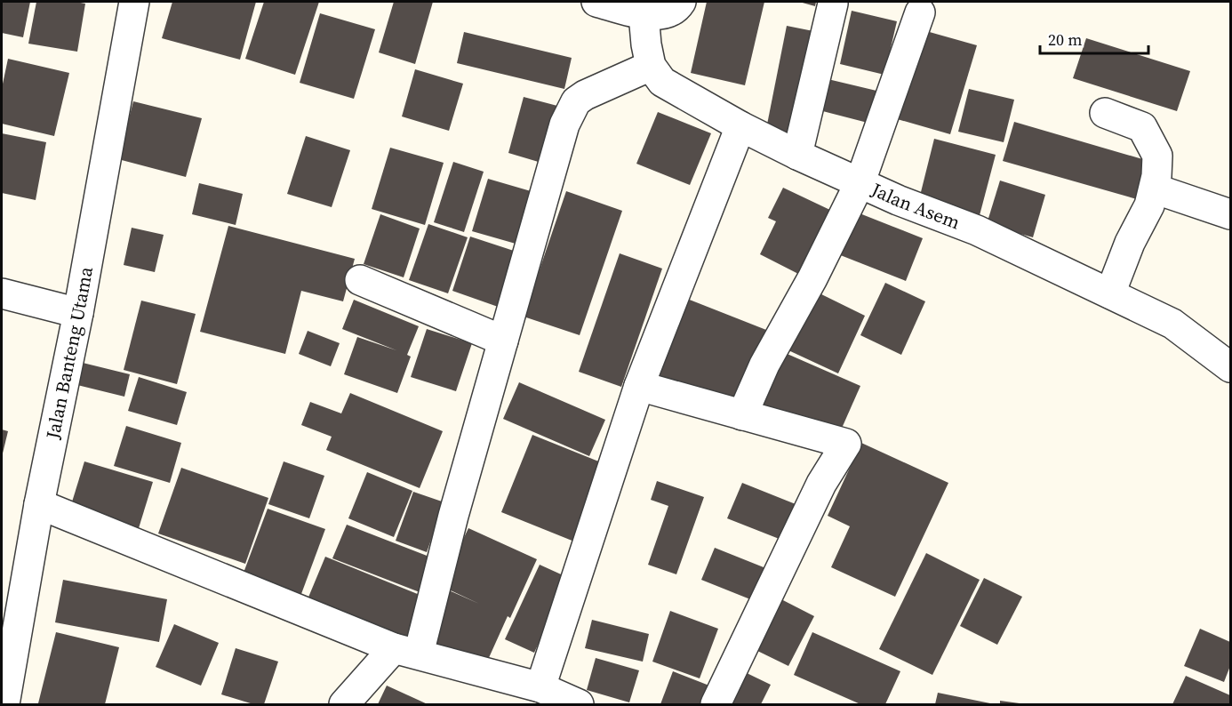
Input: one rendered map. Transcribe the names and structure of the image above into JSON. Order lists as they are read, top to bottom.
{
  "streets": {
    "street": ["Jalan Asem", "Jalan Banteng Utama"]
  },
  "scale_bar": "20 m"
}
